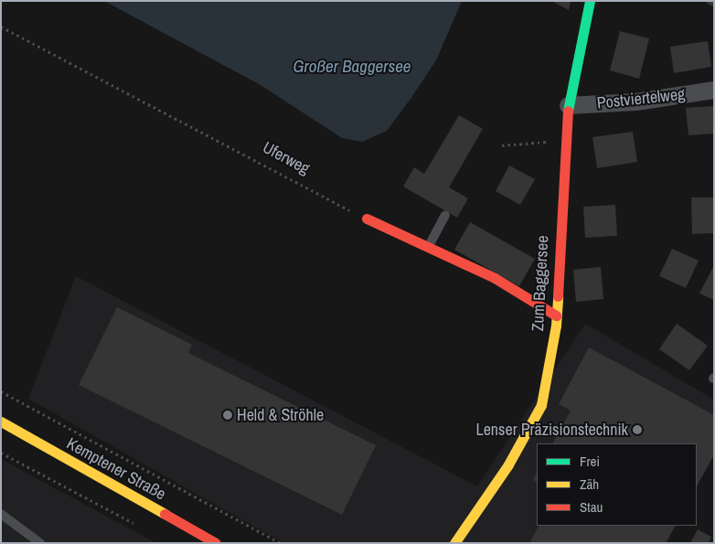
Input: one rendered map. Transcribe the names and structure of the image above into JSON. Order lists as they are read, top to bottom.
{
  "streets": {
    "street": ["Postviertelweg", "Zum Baggersee", "Kemptener Straße"],
    "path": ["Uferweg"]
  },
  "crossings": [
    ["Postviertelweg", "Zum Baggersee"]
  ],
  "water": ["Großer Baggersee"],
  "places": ["Held & Ströhle", "Lenser Präzisionstechnik"],
  "legend": ["Frei", "Zäh", "Stau"]
}
